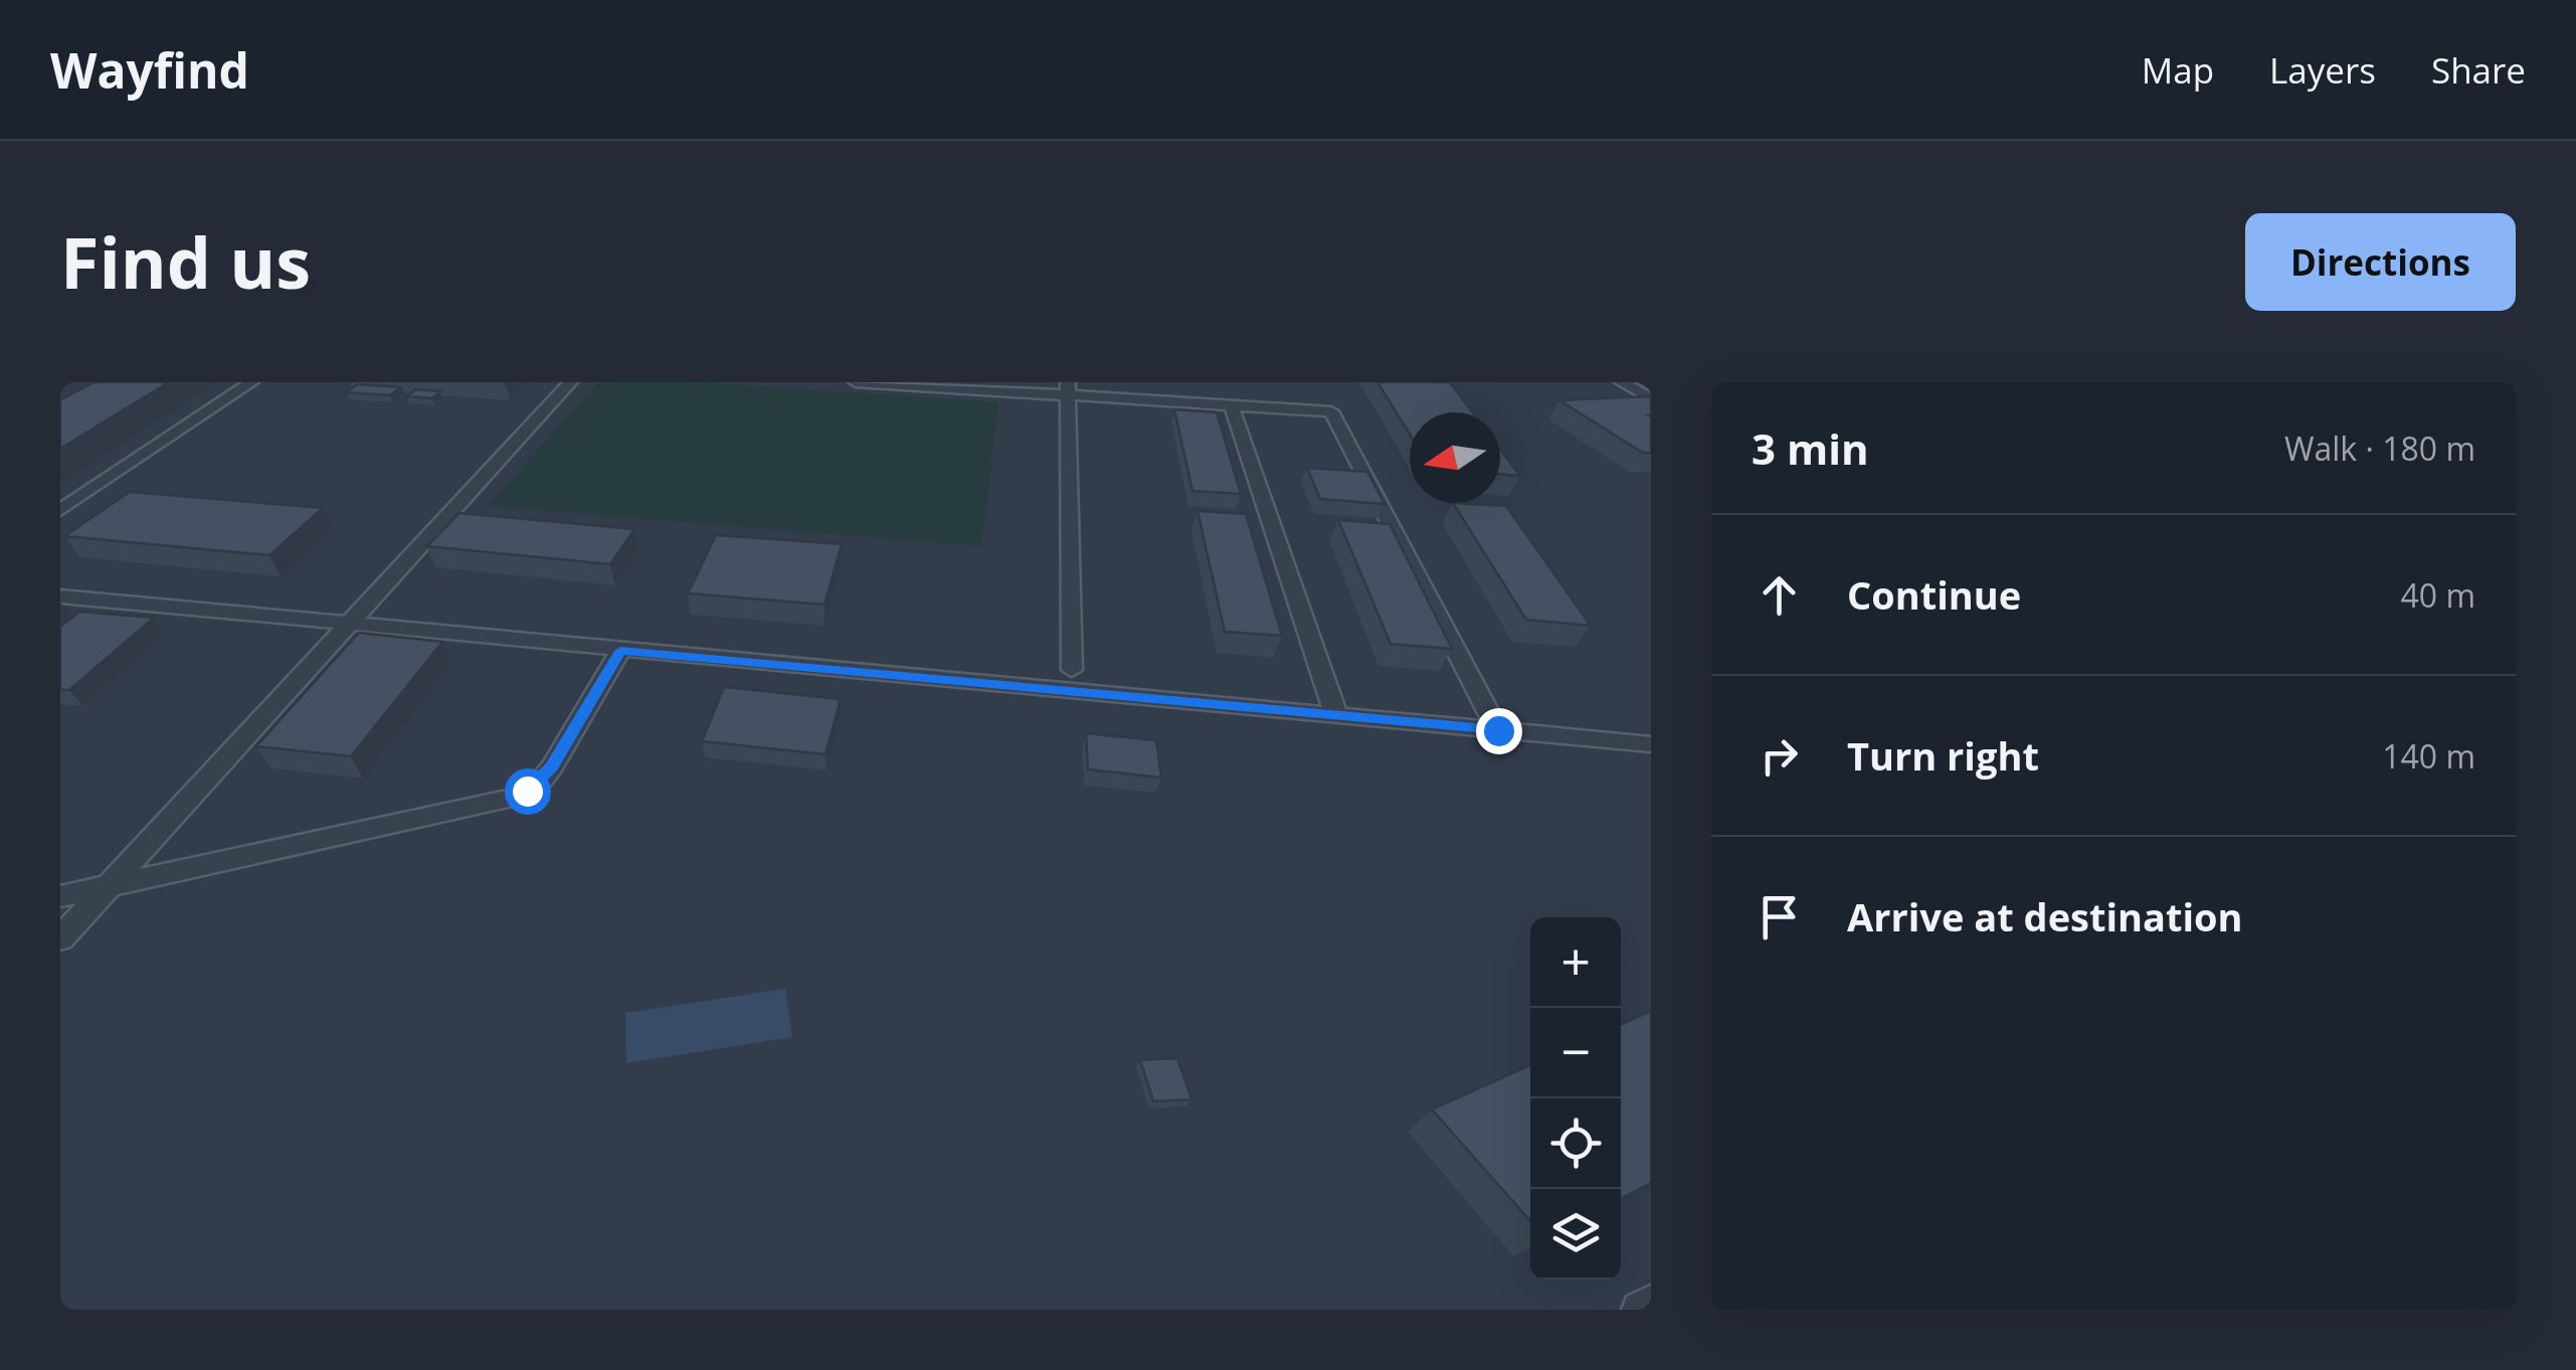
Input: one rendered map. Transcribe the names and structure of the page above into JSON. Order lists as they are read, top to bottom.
{
  "north": "left",
  "page": {
    "header": "Wayfind",
    "nav": ["Map", "Layers", "Share"],
    "title": "Find us",
    "buttons": "Directions",
    "heading": ["3 min", "Walk · 180 m"],
    "list": [
      ["Continue", "40 m"],
      ["Turn right", "140 m"],
      "Arrive at destination"
    ],
    "map_buttons": ["+", "−"]
  }
}
